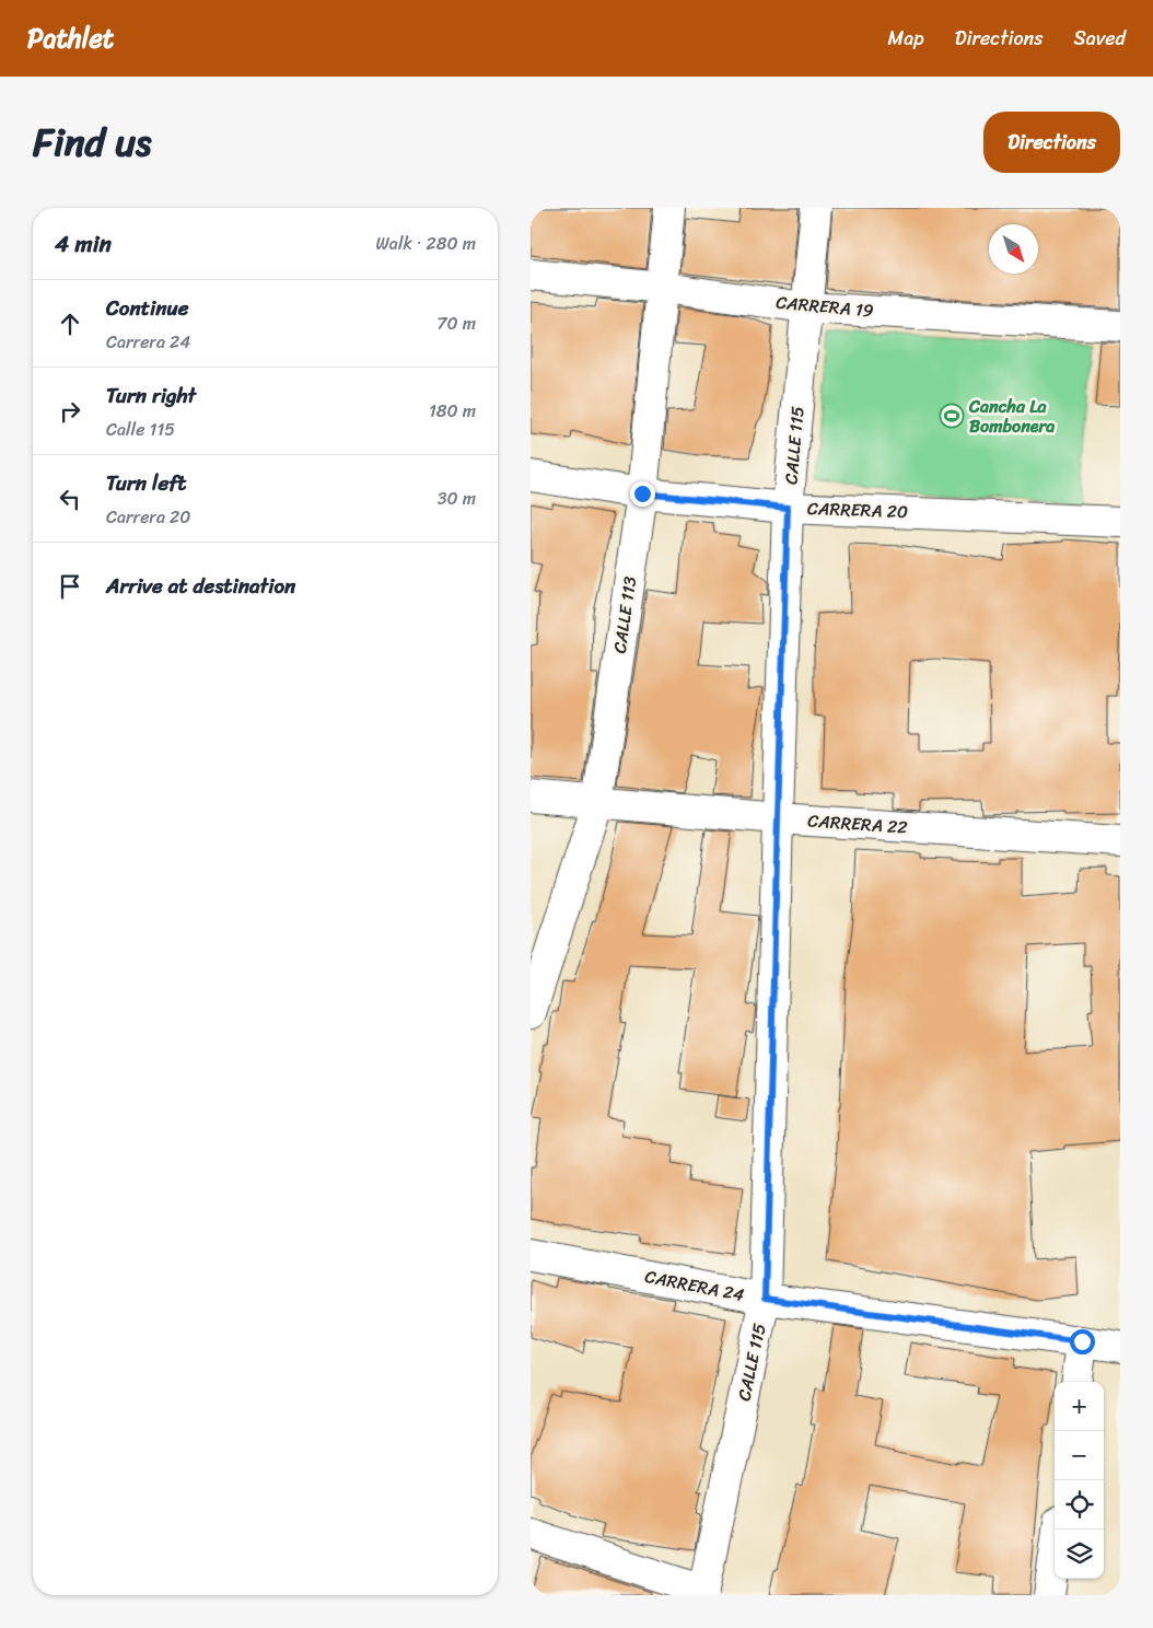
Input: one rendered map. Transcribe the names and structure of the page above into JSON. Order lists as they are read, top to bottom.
{
  "streets": {
    "street": [
      "CARRERA 19",
      "CALLE 115",
      "CARRERA 20",
      "CALLE 113",
      "CARRERA 22",
      "CARRERA 24"
    ]
  },
  "crossings": [
    ["CARRERA 19", "CALLE 115"],
    ["CARRERA 19", "CALLE 113"],
    ["CALLE 115", "CARRERA 20"],
    ["CALLE 115", "CARRERA 22"],
    ["CALLE 115", "CARRERA 24"],
    ["CARRERA 20", "CALLE 113"],
    ["CALLE 113", "CARRERA 22"]
  ],
  "places": {
    "sports": ["Cancha La Bombonera"]
  },
  "north": "bottom right",
  "page": {
    "header": "Pathlet",
    "nav": ["Map", "Directions", "Saved"],
    "title": "Find us",
    "buttons": "Directions",
    "heading": ["4 min", "Walk · 280 m"],
    "list": [
      ["Continue", "Carrera 24", "70 m"],
      ["Turn right", "Calle 115", "180 m"],
      ["Turn left", "Carrera 20", "30 m"],
      "Arrive at destination"
    ],
    "map_buttons": ["+", "−"]
  }
}
